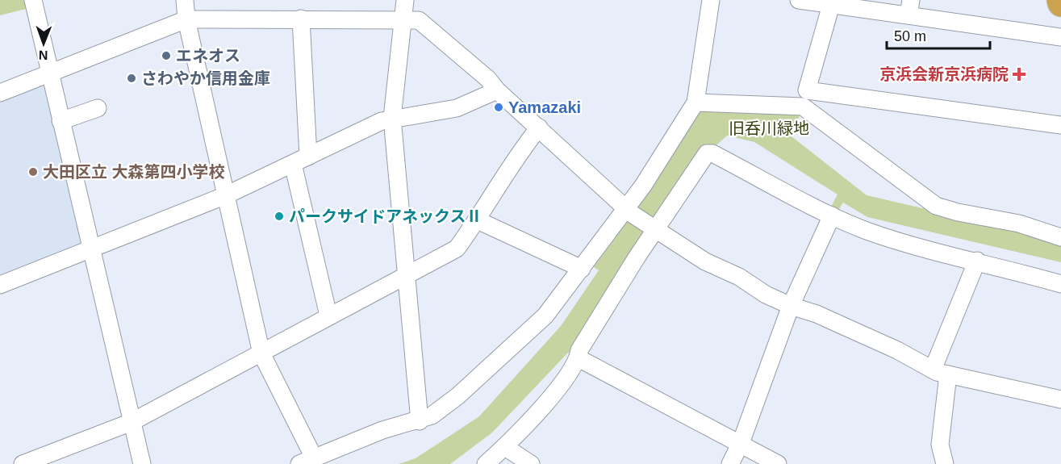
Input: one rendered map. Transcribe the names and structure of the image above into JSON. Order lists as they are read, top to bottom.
{
  "parks": ["旧呑川緑地"],
  "places": {
    "other": [
      "エネオス",
      "さわやか信用金庫",
      "Yamazaki",
      "大田区立 大森第四小学校",
      "パークサイドアネックスⅡ"
    ],
    "health": ["京浜会新京浜病院"]
  },
  "scale_bar": "50 m",
  "north": "bottom"
}
